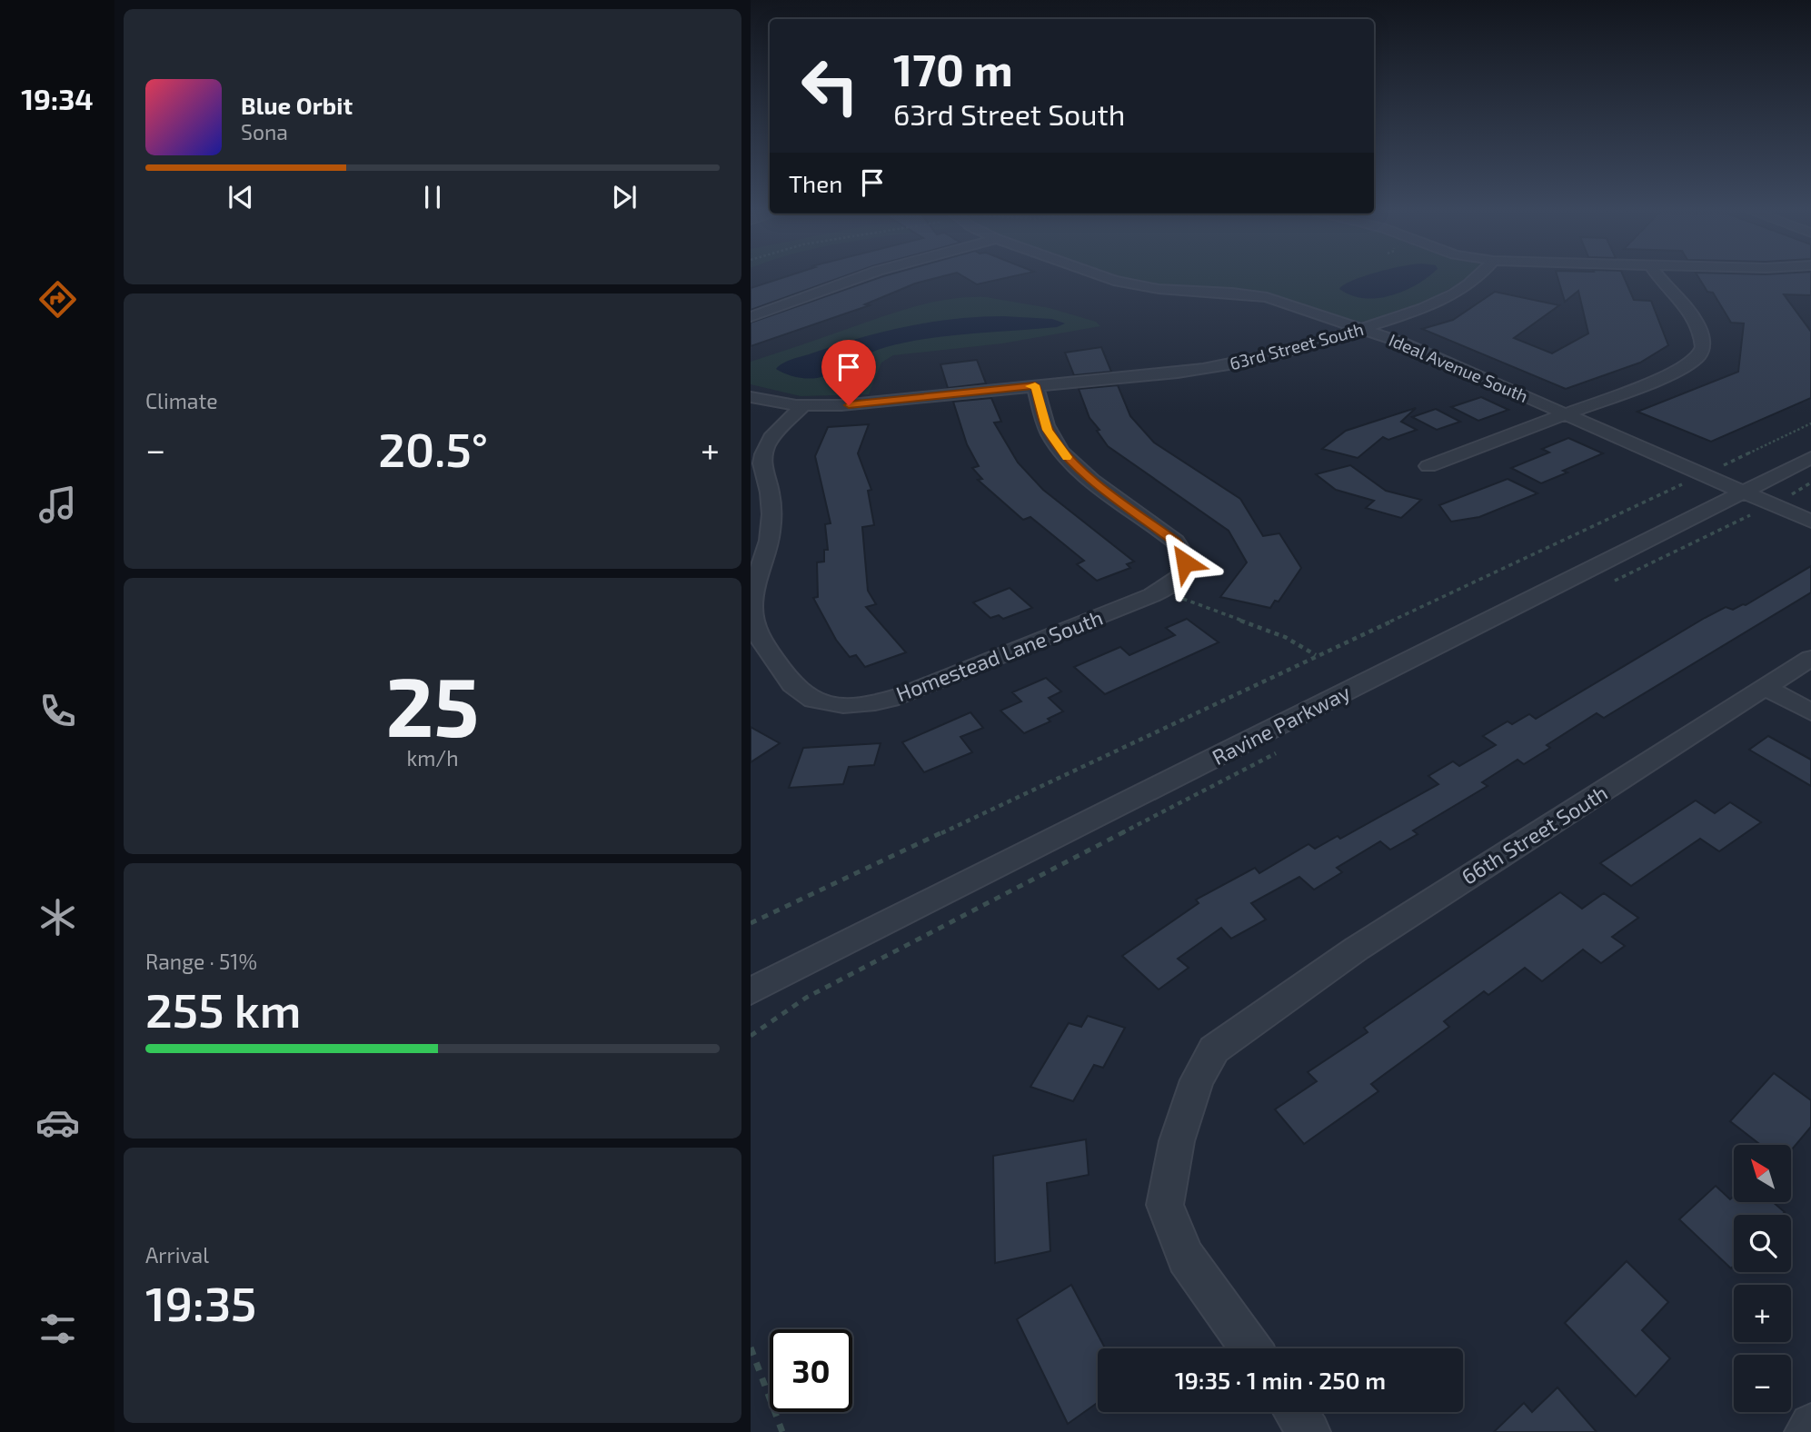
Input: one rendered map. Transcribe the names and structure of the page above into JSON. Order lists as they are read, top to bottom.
{
  "streets": {
    "street": [
      "63rd Street South",
      "Ideal Avenue South",
      "Homestead Lane South",
      "Ravine Parkway",
      "66th Street South"
    ]
  },
  "crossings": [
    ["63rd Street South", "Ideal Avenue South"],
    ["63rd Street South", "Homestead Lane South"],
    ["Ideal Avenue South", "Ravine Parkway"]
  ],
  "north": "top left",
  "page": {
    "tabs": "19:34",
    "turn": ["170 m", "63rd Street South"],
    "song": ["Blue Orbit", "Sona"],
    "then": "Then",
    "tile": [
      "Climate",
      ["25", "km/h"],
      ["Range · 51%", "255 km"],
      ["Arrival", "19:35"]
    ],
    "heat": ["−", "20.5°", "+"],
    "map_buttons": ["+", "−"],
    "limit": "30",
    "trip": "19:35 · 1 min · 250 m"
  }
}
